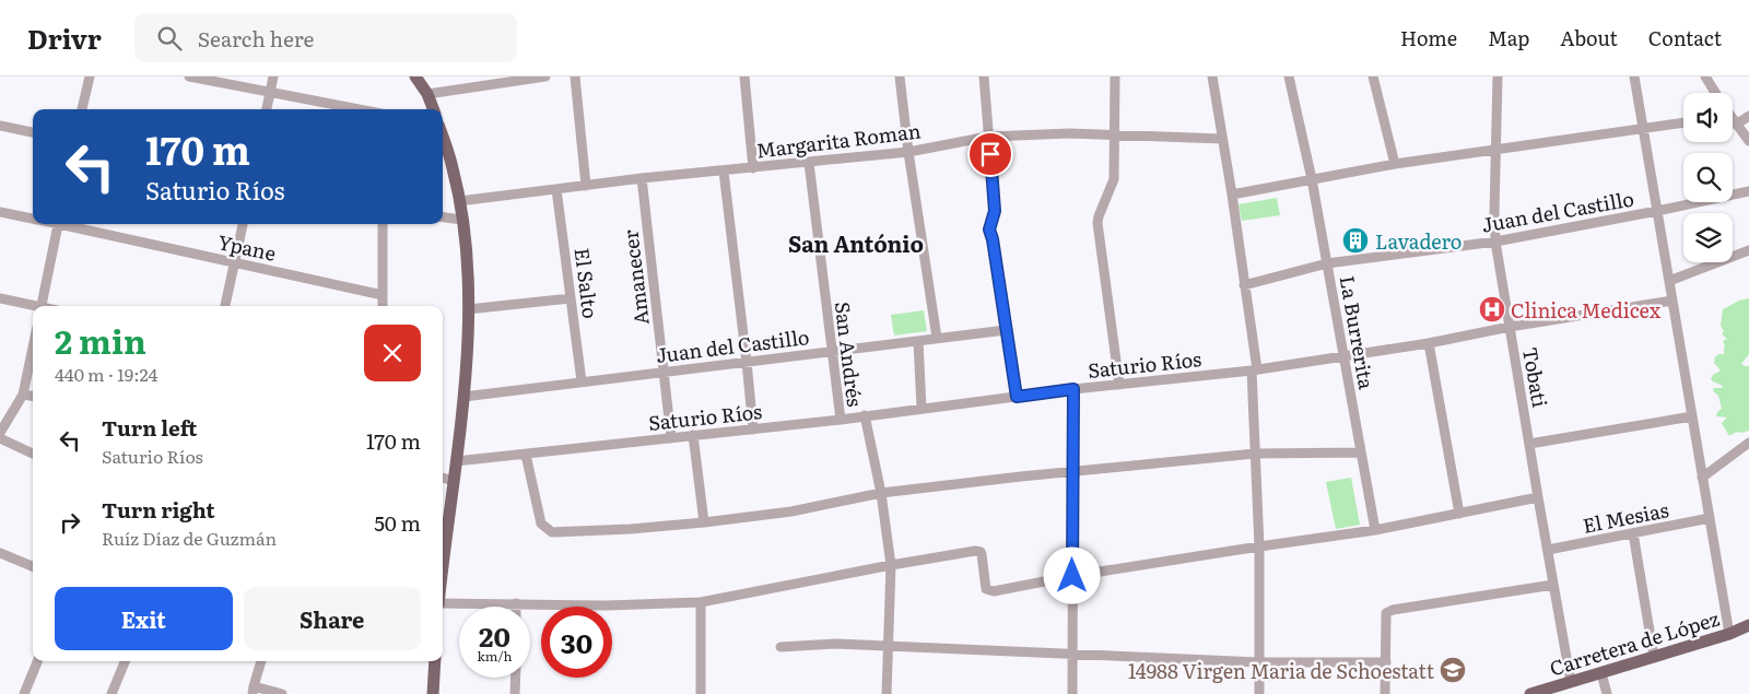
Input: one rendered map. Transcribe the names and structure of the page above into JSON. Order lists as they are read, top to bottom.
{
  "streets": {
    "main road": ["Carretera de López"],
    "street": [
      "Margarita Roman",
      "Juan del Castillo",
      "Ypane",
      "Amanecer",
      "El Salto",
      "La Burrerita",
      "San Andrés",
      "Saturio Ríos",
      "Tobati",
      "El Mesias"
    ]
  },
  "crossings": [
    ["Margarita Roman", "Amanecer"],
    ["Margarita Roman", "El Salto"],
    ["Margarita Roman", "San Andrés"],
    ["Juan del Castillo", "Amanecer"],
    ["Juan del Castillo", "El Salto"],
    ["Juan del Castillo", "La Burrerita"],
    ["Juan del Castillo", "San Andrés"],
    ["Juan del Castillo", "Tobati"],
    ["Amanecer", "Saturio Ríos"],
    ["La Burrerita", "Saturio Ríos"],
    ["San Andrés", "Saturio Ríos"],
    ["Saturio Ríos", "Tobati"],
    ["Tobati", "El Mesias"],
    ["Tobati", "Carretera de López"]
  ],
  "districts": ["San António"],
  "places": {
    "building": ["Lavadero"],
    "hospital": ["Clinica Medicex"],
    "school or university": ["14988 Virgen Maria de Schoestatt"]
  },
  "page": {
    "header": "Drivr",
    "search": "Search here",
    "nav": [
      "Home",
      "Map",
      "About",
      "Contact"
    ],
    "turn": ["170 m", "Saturio Ríos"],
    "heading": ["2 min", "440 m · 19:24"],
    "list": [
      {
        "name": "Turn left",
        "note": "Saturio Ríos",
        "value": "170 m"
      },
      {
        "name": "Turn right",
        "note": "Ruíz Díaz de Guzmán",
        "value": "50 m"
      }
    ],
    "buttons": ["Exit", "Share"],
    "speed": "20 km/h",
    "limit": "30"
  }
}
